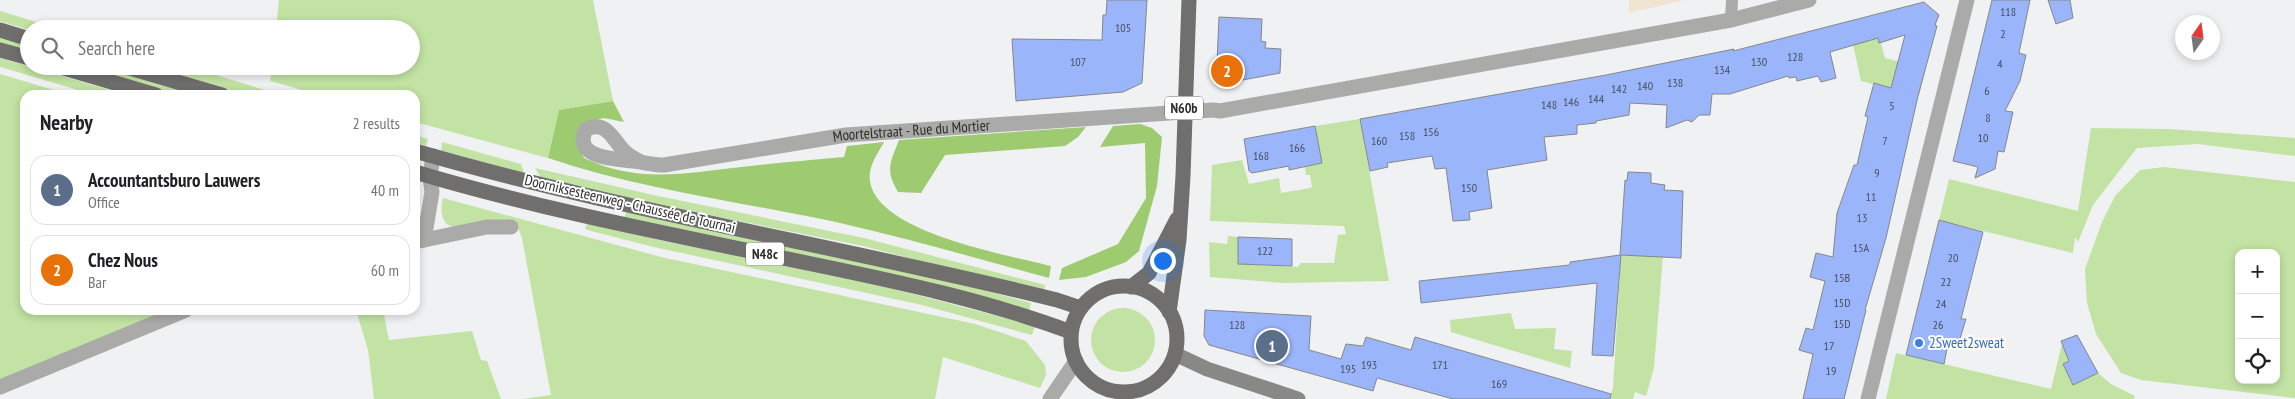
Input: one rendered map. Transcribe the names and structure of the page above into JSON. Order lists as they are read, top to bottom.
{
  "streets": {
    "main road": ["N60b", "Doorniksesteenweg - Chaussée de Tournai", "N48c"],
    "street": ["Moortelstraat - Rue du Mortier"]
  },
  "crossings": [
    ["N60b", "Moortelstraat - Rue du Mortier"],
    ["N60b", "Doorniksesteenweg - Chaussée de Tournai"]
  ],
  "places": ["2Sweet2sweat"],
  "house_numbers": [
    "118",
    "105",
    "2",
    "128",
    "107",
    "130",
    "4",
    "134",
    "138",
    "140",
    "142",
    "6",
    "144",
    "146",
    "148",
    "5",
    "8",
    "156",
    "158",
    "10",
    "160",
    "7",
    "166",
    "168",
    "9",
    "150",
    "11",
    "13",
    "15A",
    "122",
    "20",
    "15B",
    "22",
    "15D",
    "24",
    "15D",
    "128",
    "26",
    "17",
    "193",
    "171",
    "195",
    "19",
    "169"
  ],
  "north": "top",
  "page": {
    "search": "Search here",
    "pins": ["2", "1"],
    "heading": ["Nearby", "2 results"],
    "list": [
      {
        "mark": "1",
        "name": "Accountantsburo Lauwers",
        "note": "Office",
        "value": "40 m"
      },
      {
        "mark": "2",
        "name": "Chez Nous",
        "note": "Bar",
        "value": "60 m"
      }
    ],
    "map_buttons": ["+", "−"]
  }
}
